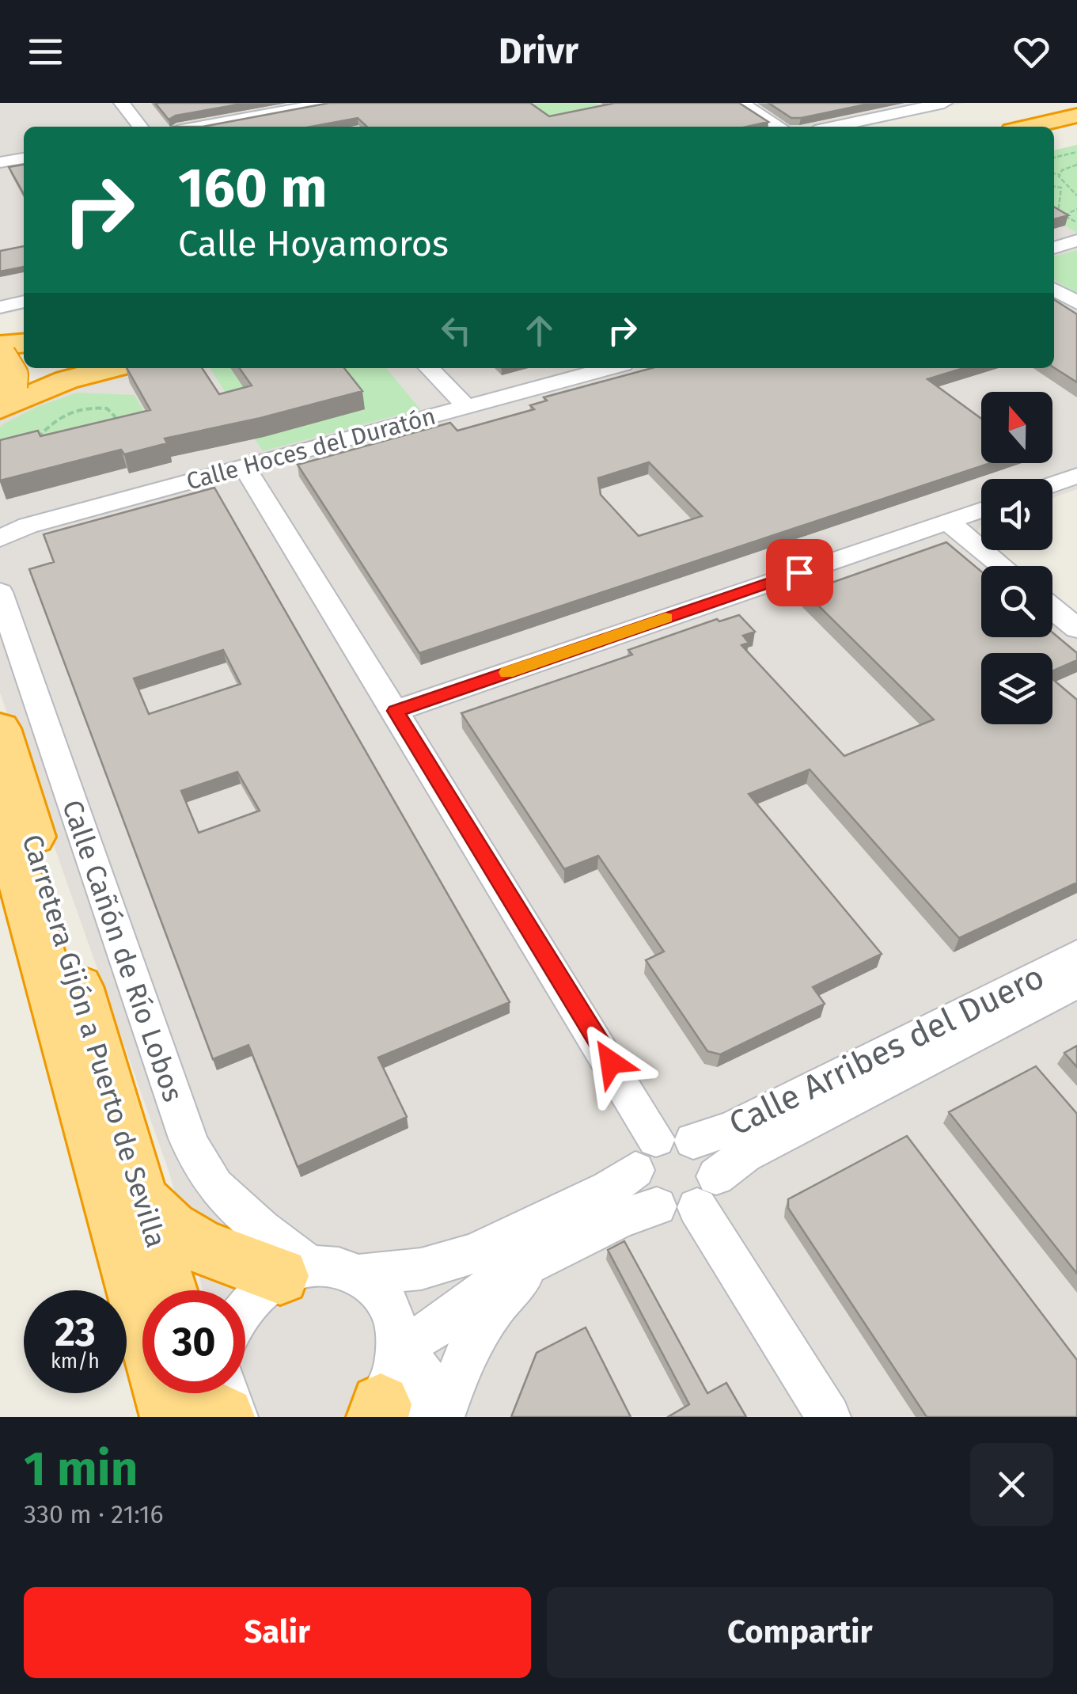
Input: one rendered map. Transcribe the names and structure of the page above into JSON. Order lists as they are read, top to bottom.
{
  "streets": {
    "highway": ["Carretera Gijón a Puerto de Sevilla"],
    "street": ["Calle Hoces del Duratón", "Calle Cañón de Río Lobos", "Calle Arribes del Duero"]
  },
  "north": "top",
  "page": {
    "header": "Drivr",
    "turn": ["160 m", "Calle Hoyamoros"],
    "speed": "23 km/h",
    "limit": "30",
    "heading": ["1 min", "330 m · 21:16"],
    "buttons": ["Salir", "Compartir"]
  }
}
